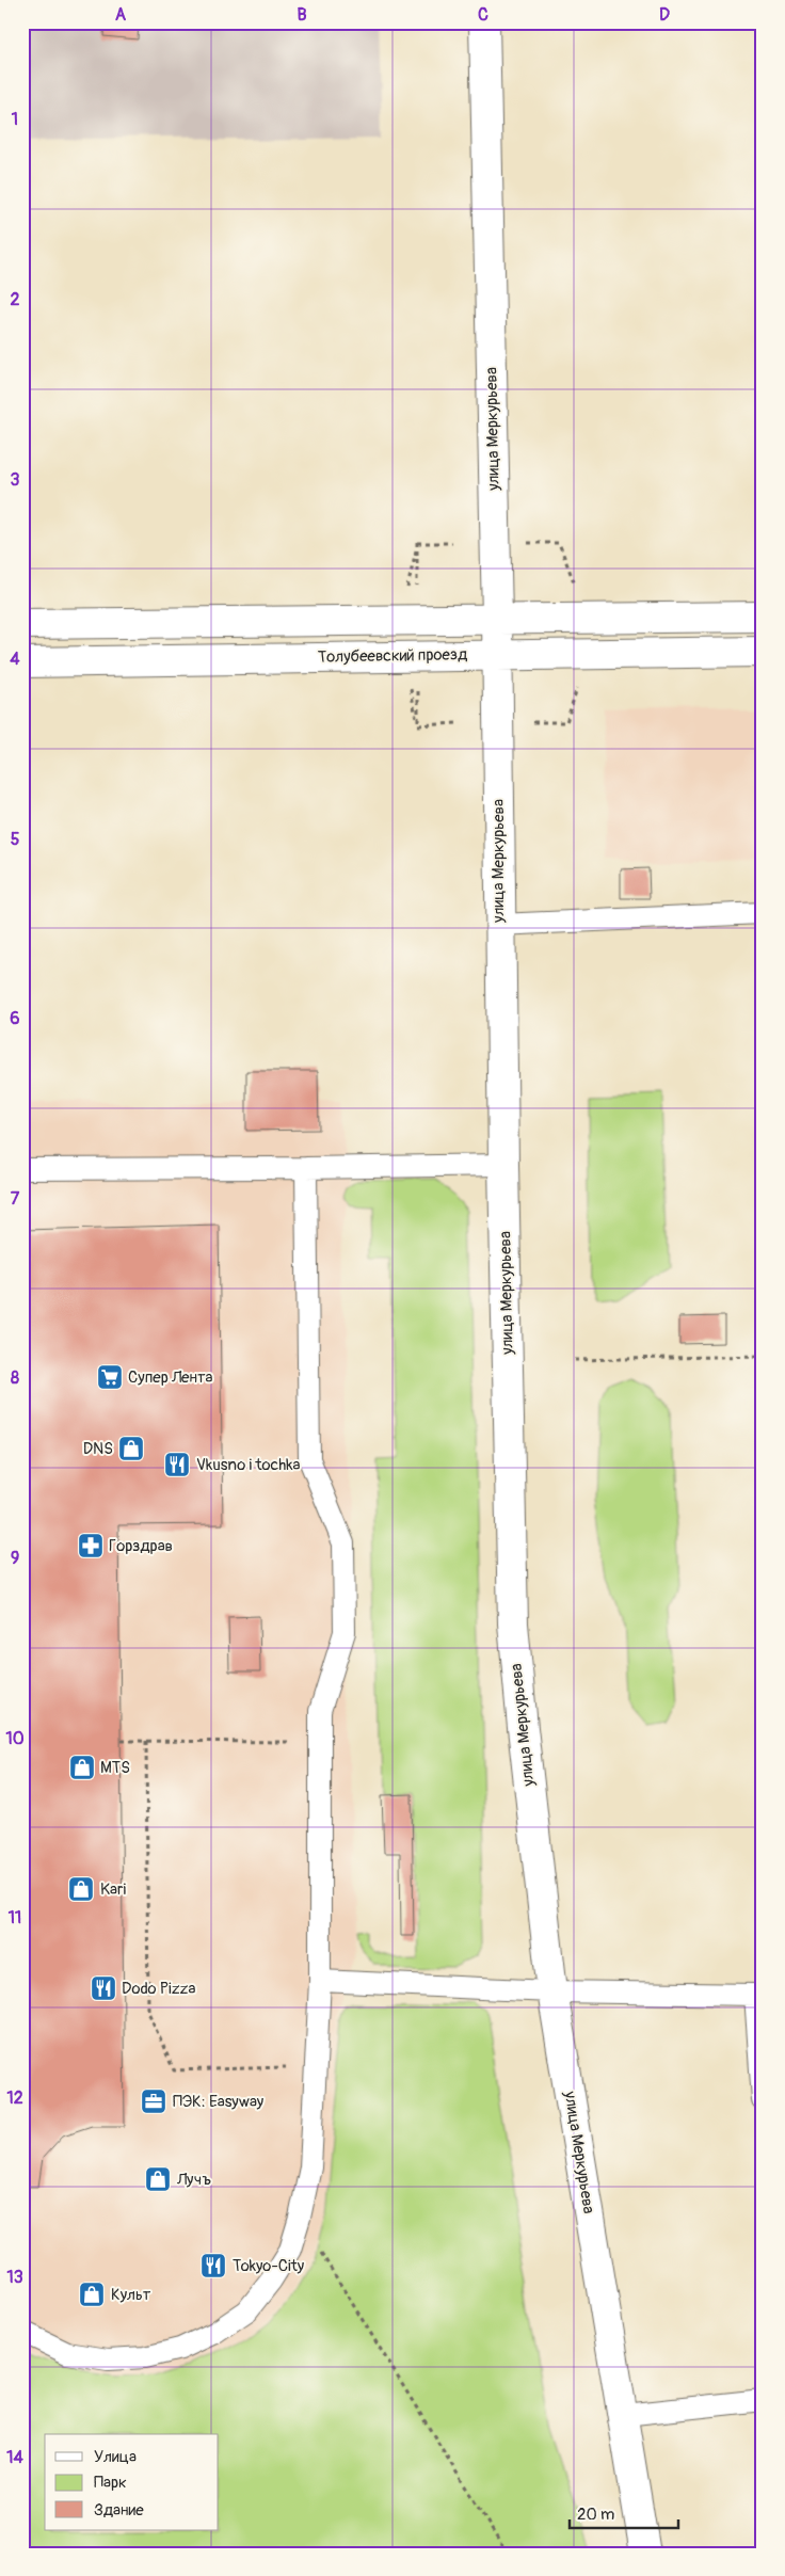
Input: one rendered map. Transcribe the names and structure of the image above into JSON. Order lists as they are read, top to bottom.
{
  "streets": {
    "street": ["улица Меркурьева", "Толубеевский проезд"]
  },
  "crossings": [
    ["улица Меркурьева", "Толубеевский проезд"]
  ],
  "places": {
    "supermarket": ["Супер Лента"],
    "shop": [
      "DNS",
      "MTS",
      "Kari",
      "Лучъ",
      "Культ"
    ],
    "restaurant": ["Vkusno i tochka", "Dodo Pizza", "Tokyo-City"],
    "pharmacy": ["Горздрав"],
    "office": ["ПЭК: Easyway"]
  },
  "legend": ["Улица", "Парк", "Здание"],
  "scale_bar": "20 m",
  "grid": {
    "columns": [
      "A",
      "B",
      "C",
      "D"
    ],
    "rows": [
      "1",
      "2",
      "3",
      "4",
      "5",
      "6",
      "7",
      "8",
      "9",
      "10",
      "11",
      "12",
      "13",
      "14"
    ]
  }
}
